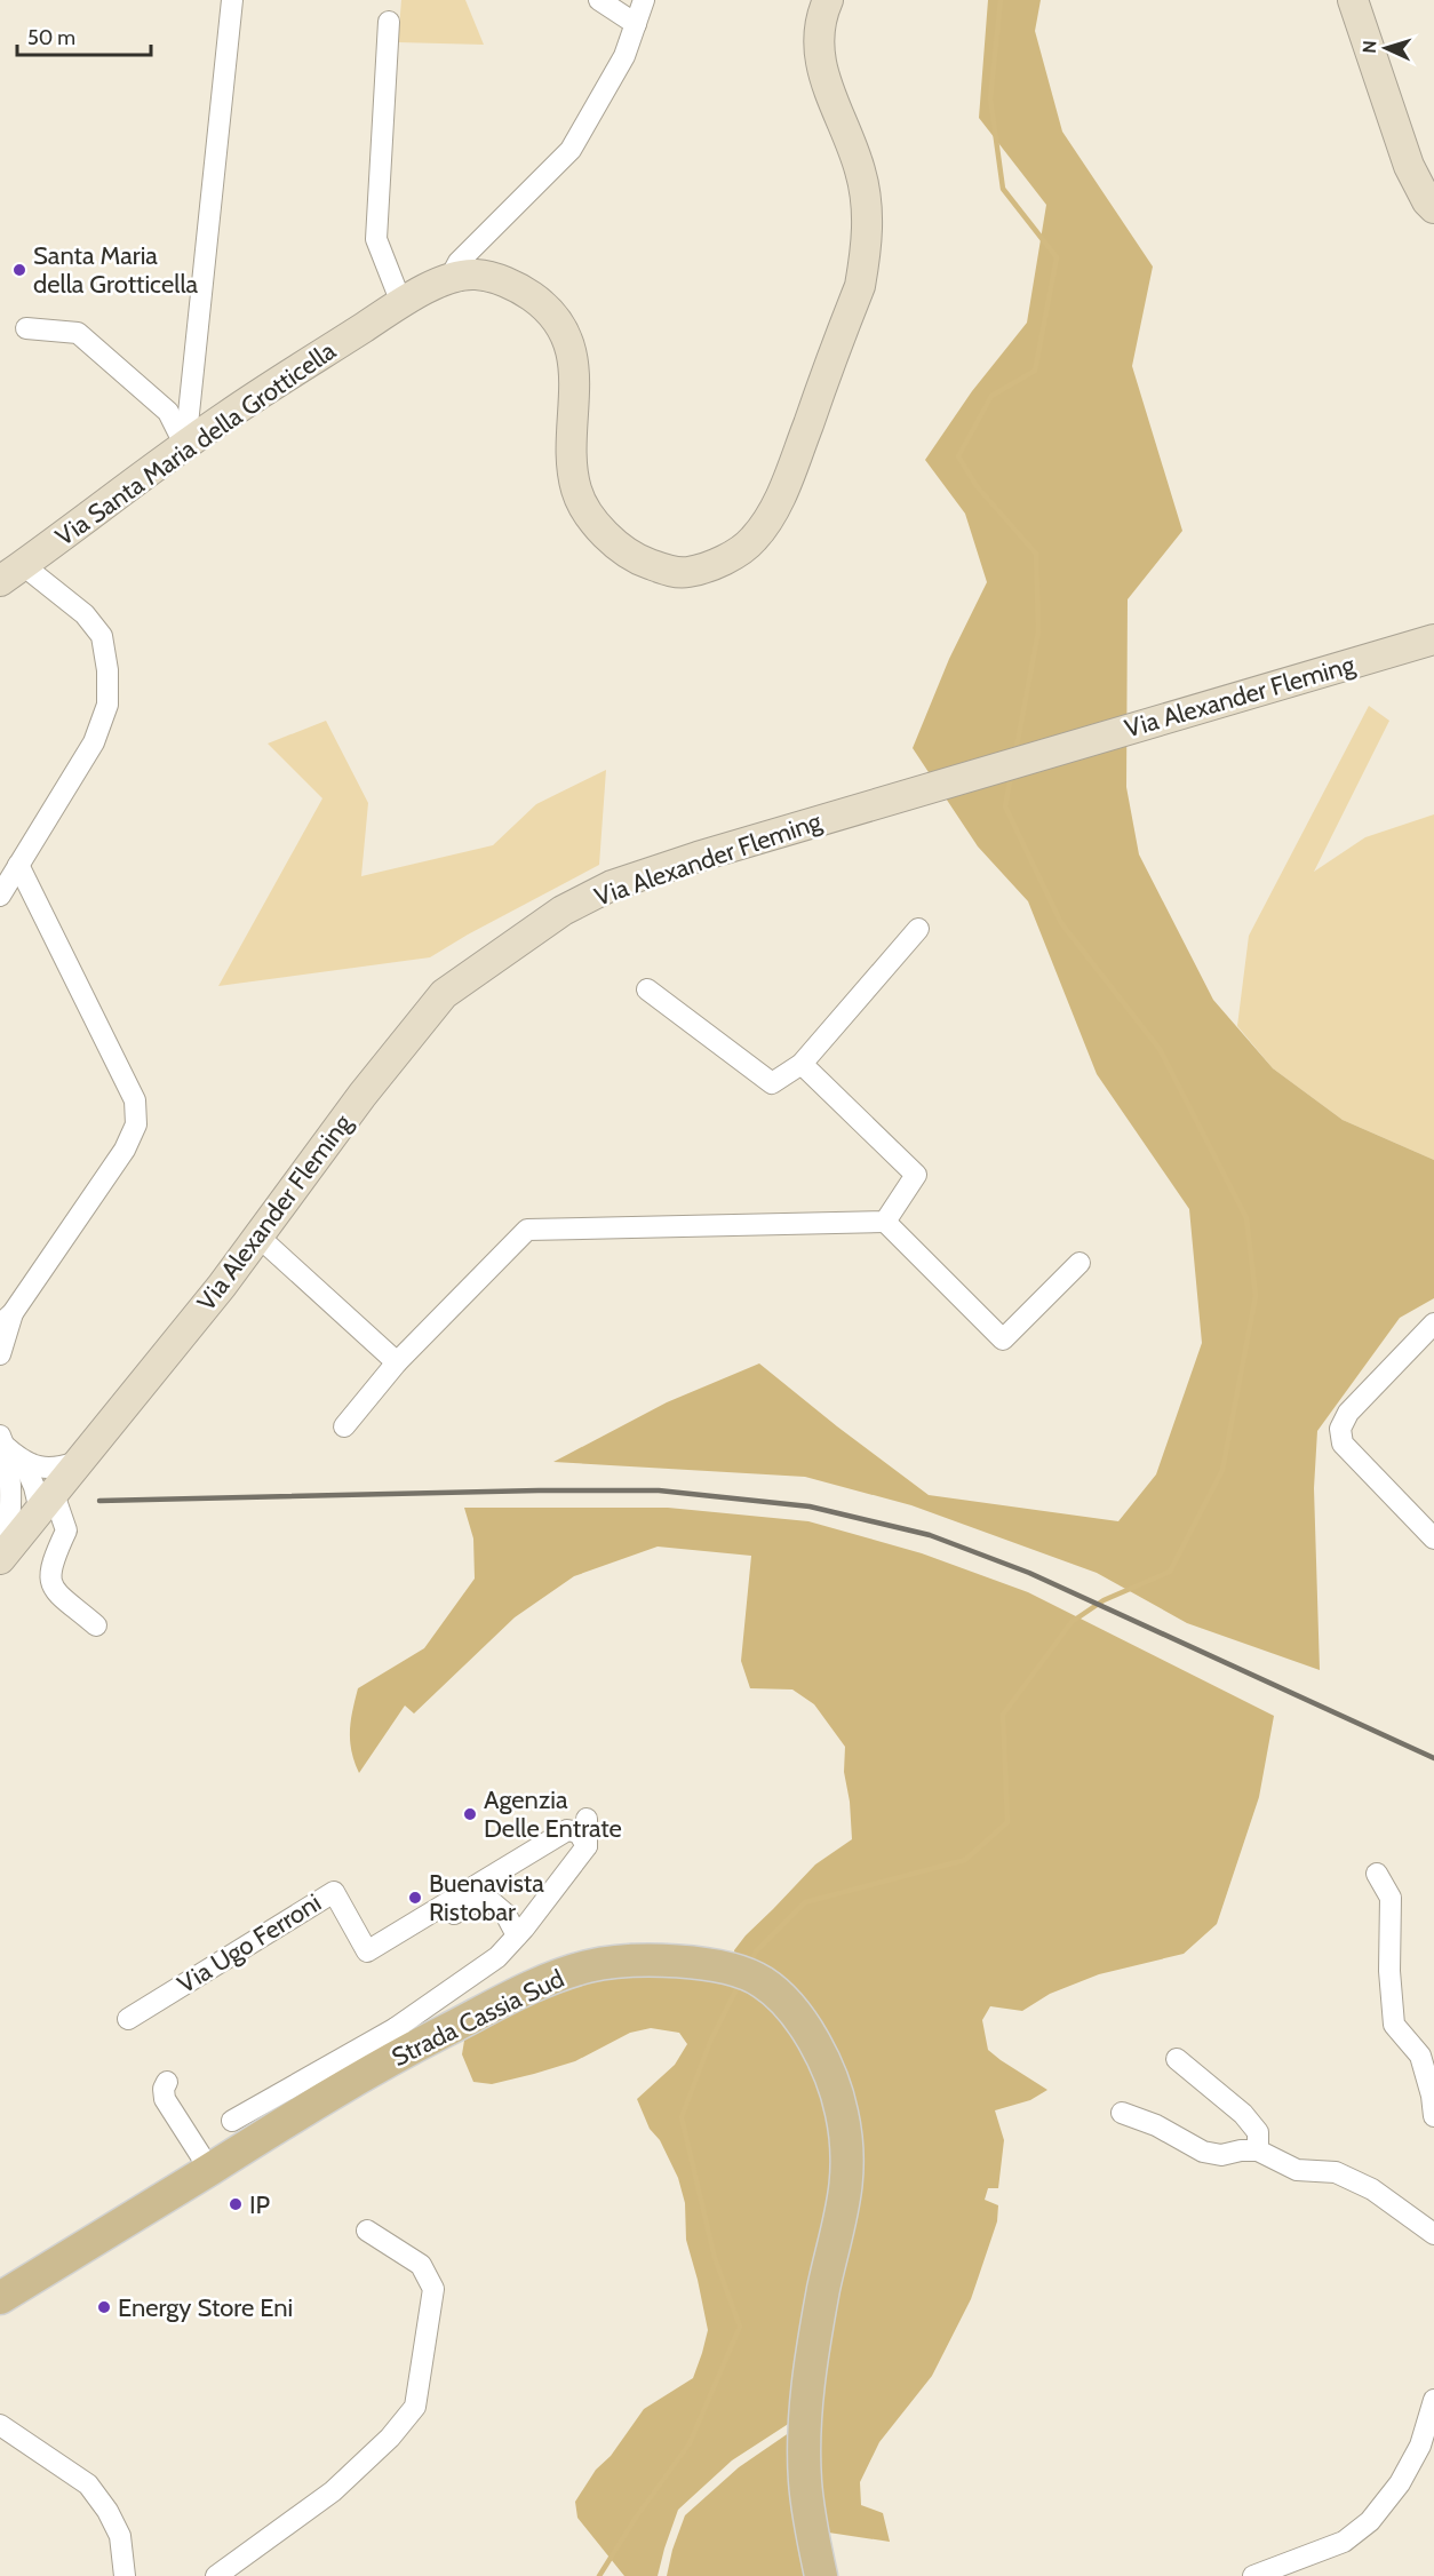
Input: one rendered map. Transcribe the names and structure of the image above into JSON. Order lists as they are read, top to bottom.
{
  "streets": {
    "main road": ["Strada Cassia Sud"],
    "street": ["Via Santa Maria della Grotticella", "Via Alexander Fleming", "Via Ugo Ferroni"]
  },
  "places": [
    "Santa Maria della Grotticella",
    "Agenzia Delle Entrate",
    "Buenavista Ristobar",
    "IP",
    "Energy Store Eni"
  ],
  "scale_bar": "50 m",
  "north": "left"
}
